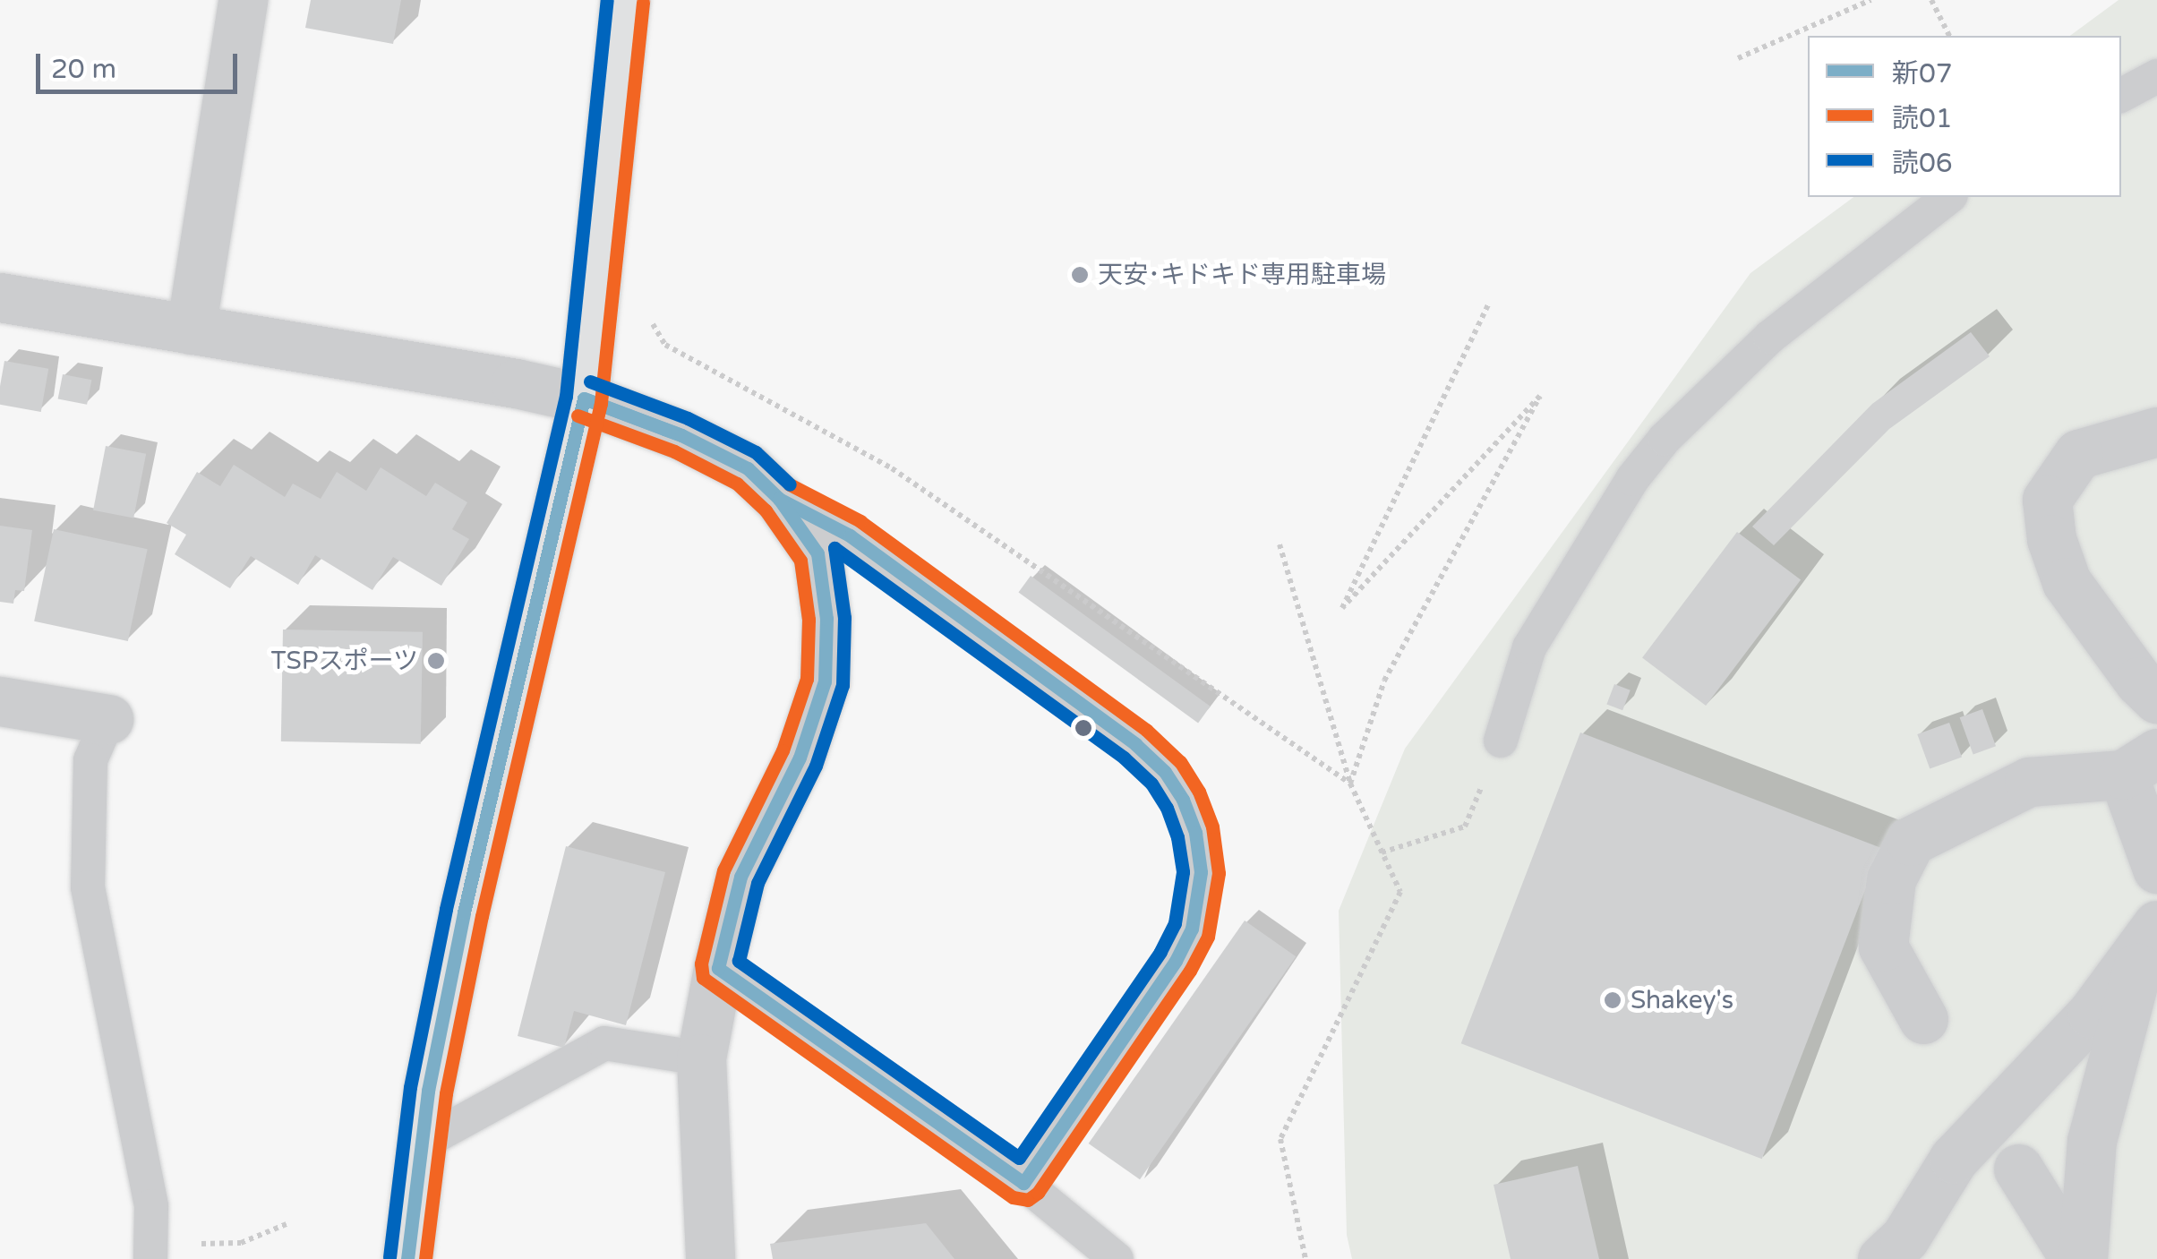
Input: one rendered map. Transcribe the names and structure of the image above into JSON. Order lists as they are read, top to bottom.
{
  "places": ["天安･キドキド専用駐車場", "TSPスポーツ", "Shakey's"],
  "lines": ["transit line 読06", "transit line 読01", "transit line 新07"],
  "legend": ["新07", "読01", "読06"],
  "scale_bar": "20 m"
}
